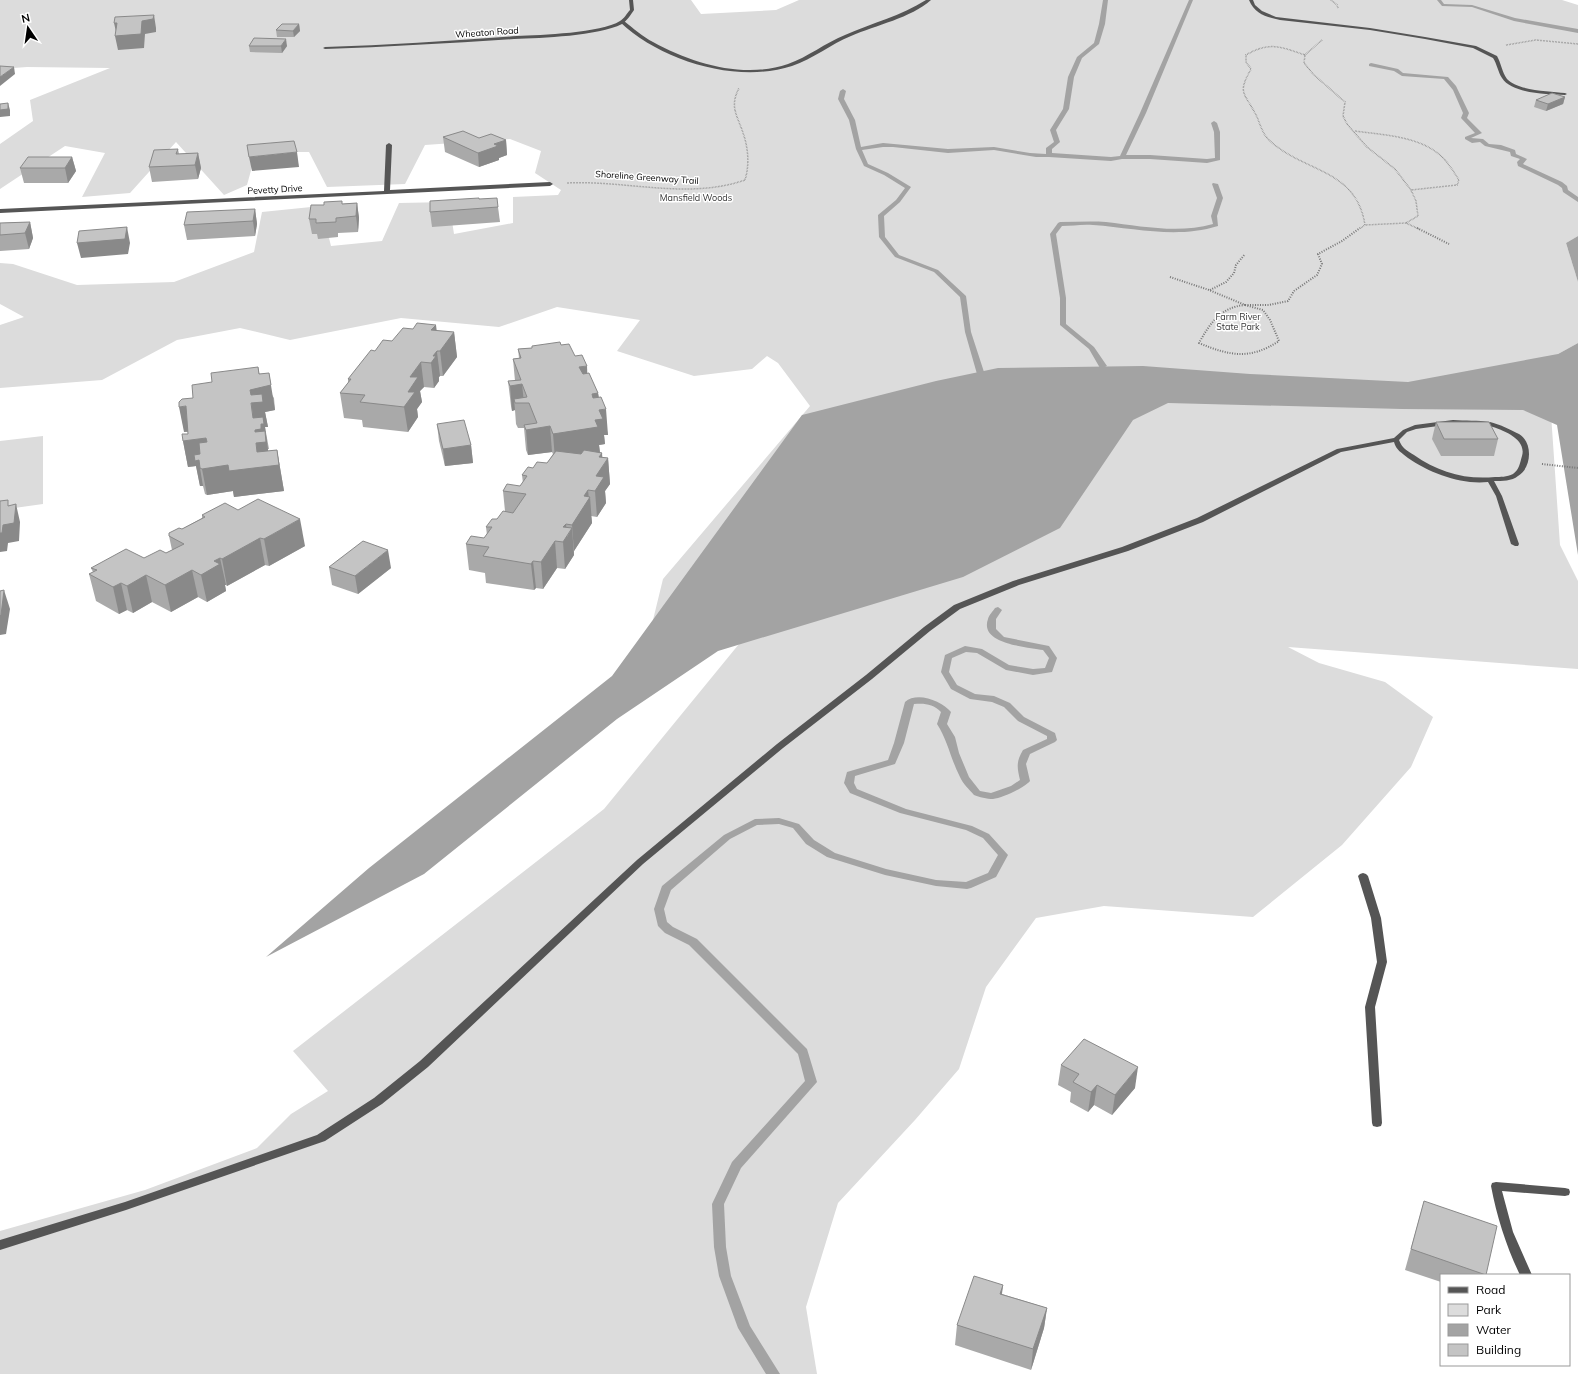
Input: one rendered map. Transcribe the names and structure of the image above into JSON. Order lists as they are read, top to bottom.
{
  "streets": {
    "street": ["Wheaton Road", "Pevetty Drive"],
    "path": ["Shoreline Greenway Trail"]
  },
  "crossings": [
    ["Shoreline Greenway Trail", "Pevetty Drive"]
  ],
  "parks": ["Mansfield Woods", "Farm River State Park"],
  "legend": [
    "Road",
    "Park",
    "Water",
    "Building"
  ],
  "north": "top"
}
